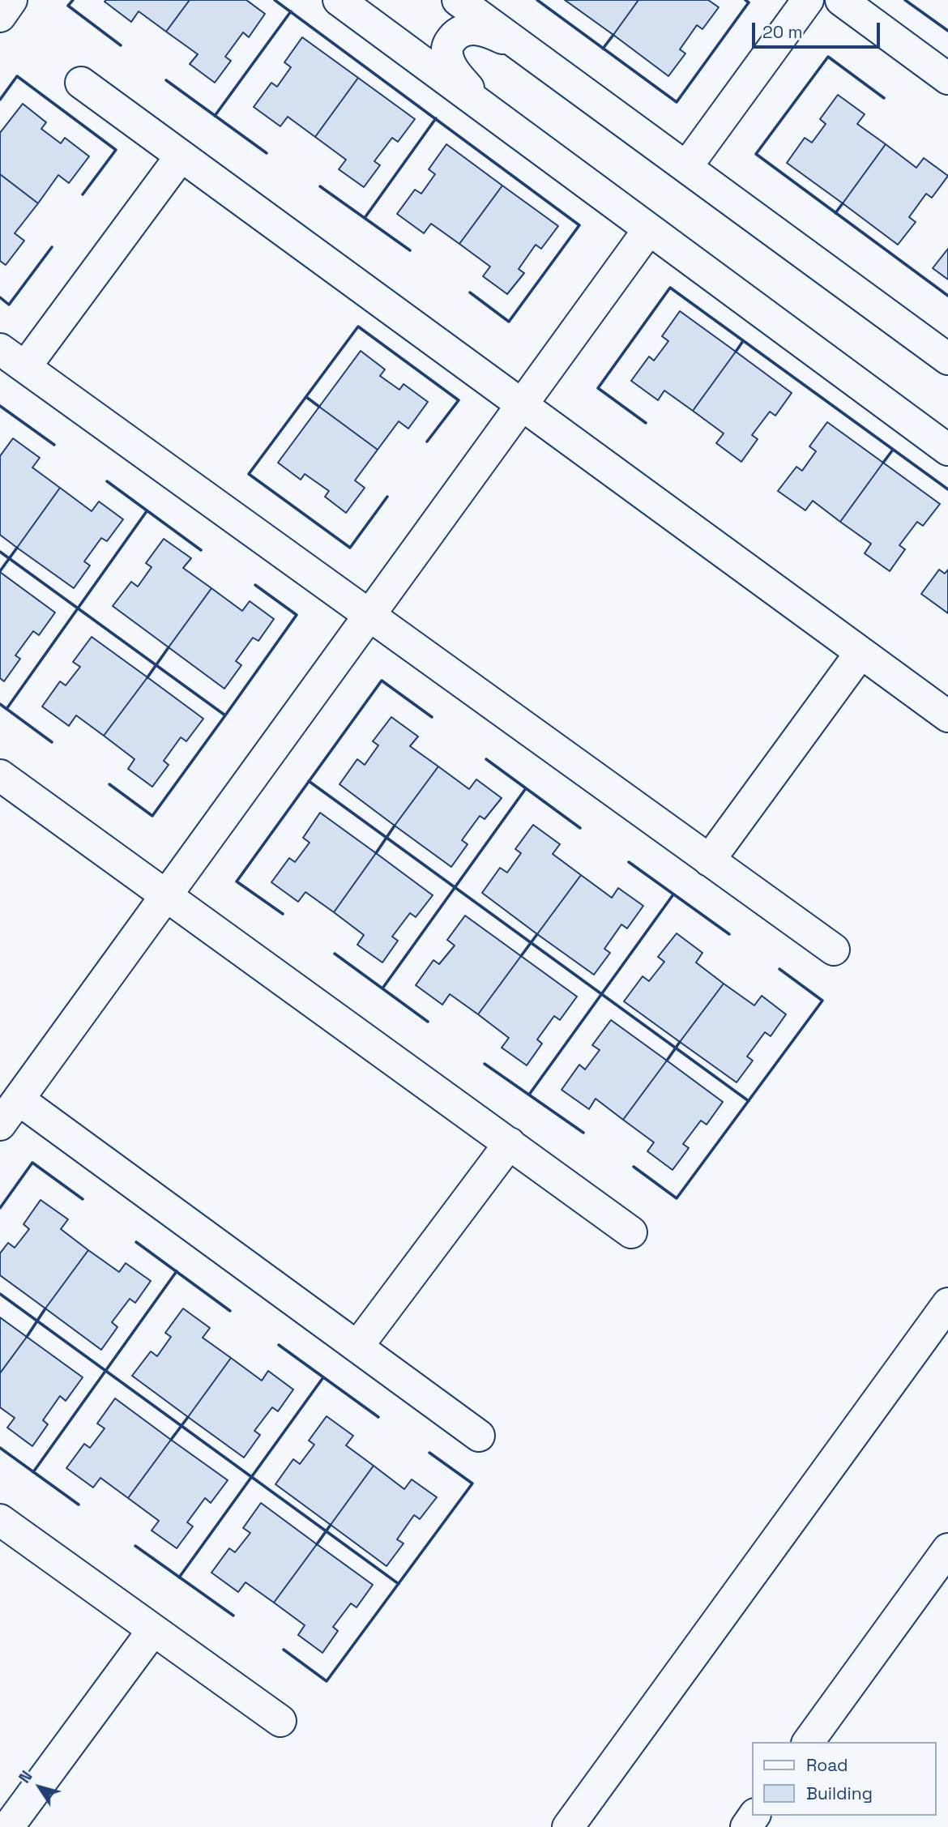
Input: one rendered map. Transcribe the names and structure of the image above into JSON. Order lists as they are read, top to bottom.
{
  "legend": ["Road", "Building"],
  "scale_bar": "20 m",
  "north": "top left"
}
